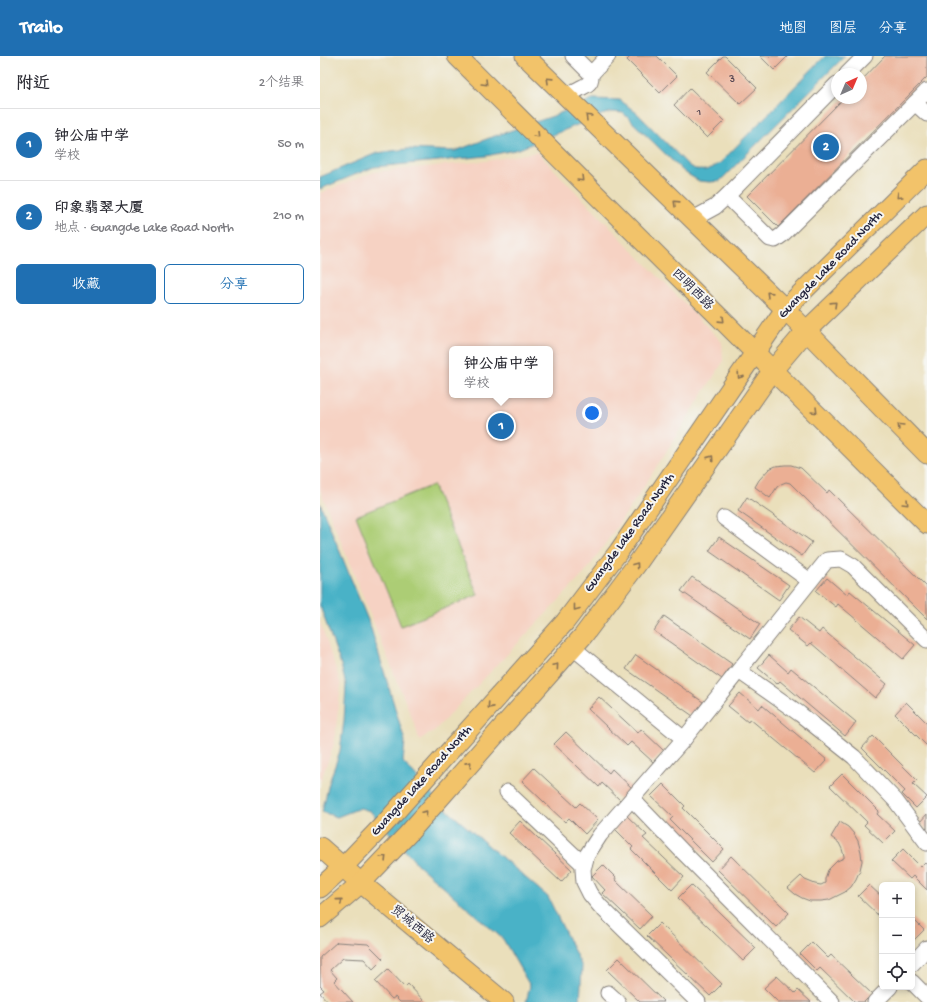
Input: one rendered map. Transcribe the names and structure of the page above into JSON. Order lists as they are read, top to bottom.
{
  "streets": {
    "main road": ["Guangde Lake Road North", "四明西路", "贸城西路"]
  },
  "crossings": [
    ["Guangde Lake Road North", "四明西路"],
    ["Guangde Lake Road North", "贸城西路"]
  ],
  "house_numbers": ["3", "1"],
  "north": "top right",
  "page": {
    "header": "Trailo",
    "nav": ["地图", "图层", "分享"],
    "heading": ["附近", "2个结果"],
    "list": [
      {
        "mark": "1",
        "name": "钟公庙中学",
        "note": "学校",
        "value": "50 m"
      },
      {
        "mark": "2",
        "name": "印象翡翠大厦",
        "note": "地点 · Guangde Lake Road North",
        "value": "210 m"
      }
    ],
    "pins": ["2", "1"],
    "buttons": ["收藏", "分享"],
    "popup": ["钟公庙中学", "学校"],
    "map_buttons": ["+", "−"]
  }
}
